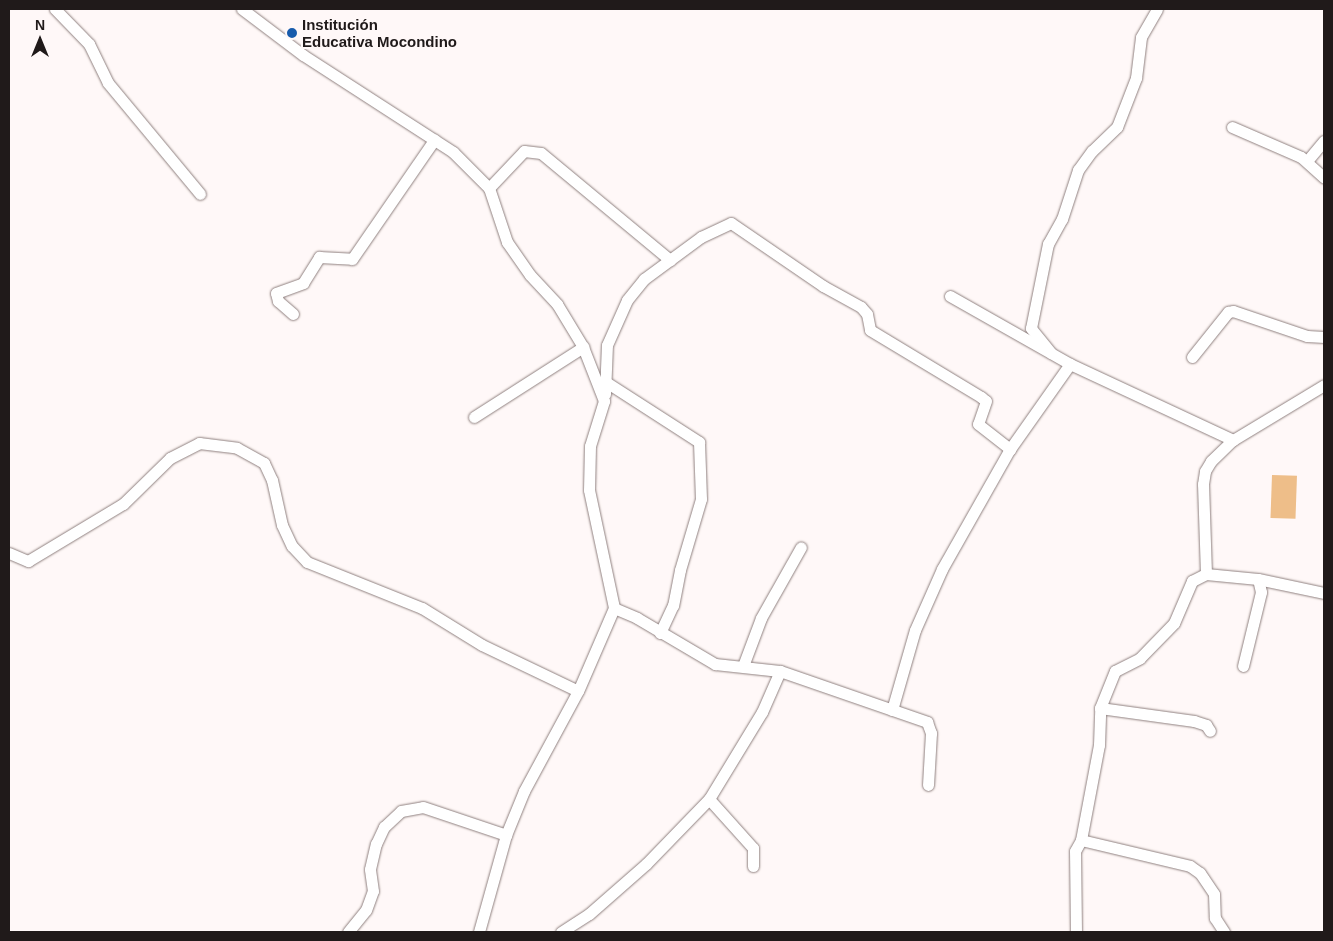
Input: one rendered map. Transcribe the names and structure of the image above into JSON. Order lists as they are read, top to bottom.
{
  "places": ["Institución Educativa Mocondino"],
  "north": "top"
}
